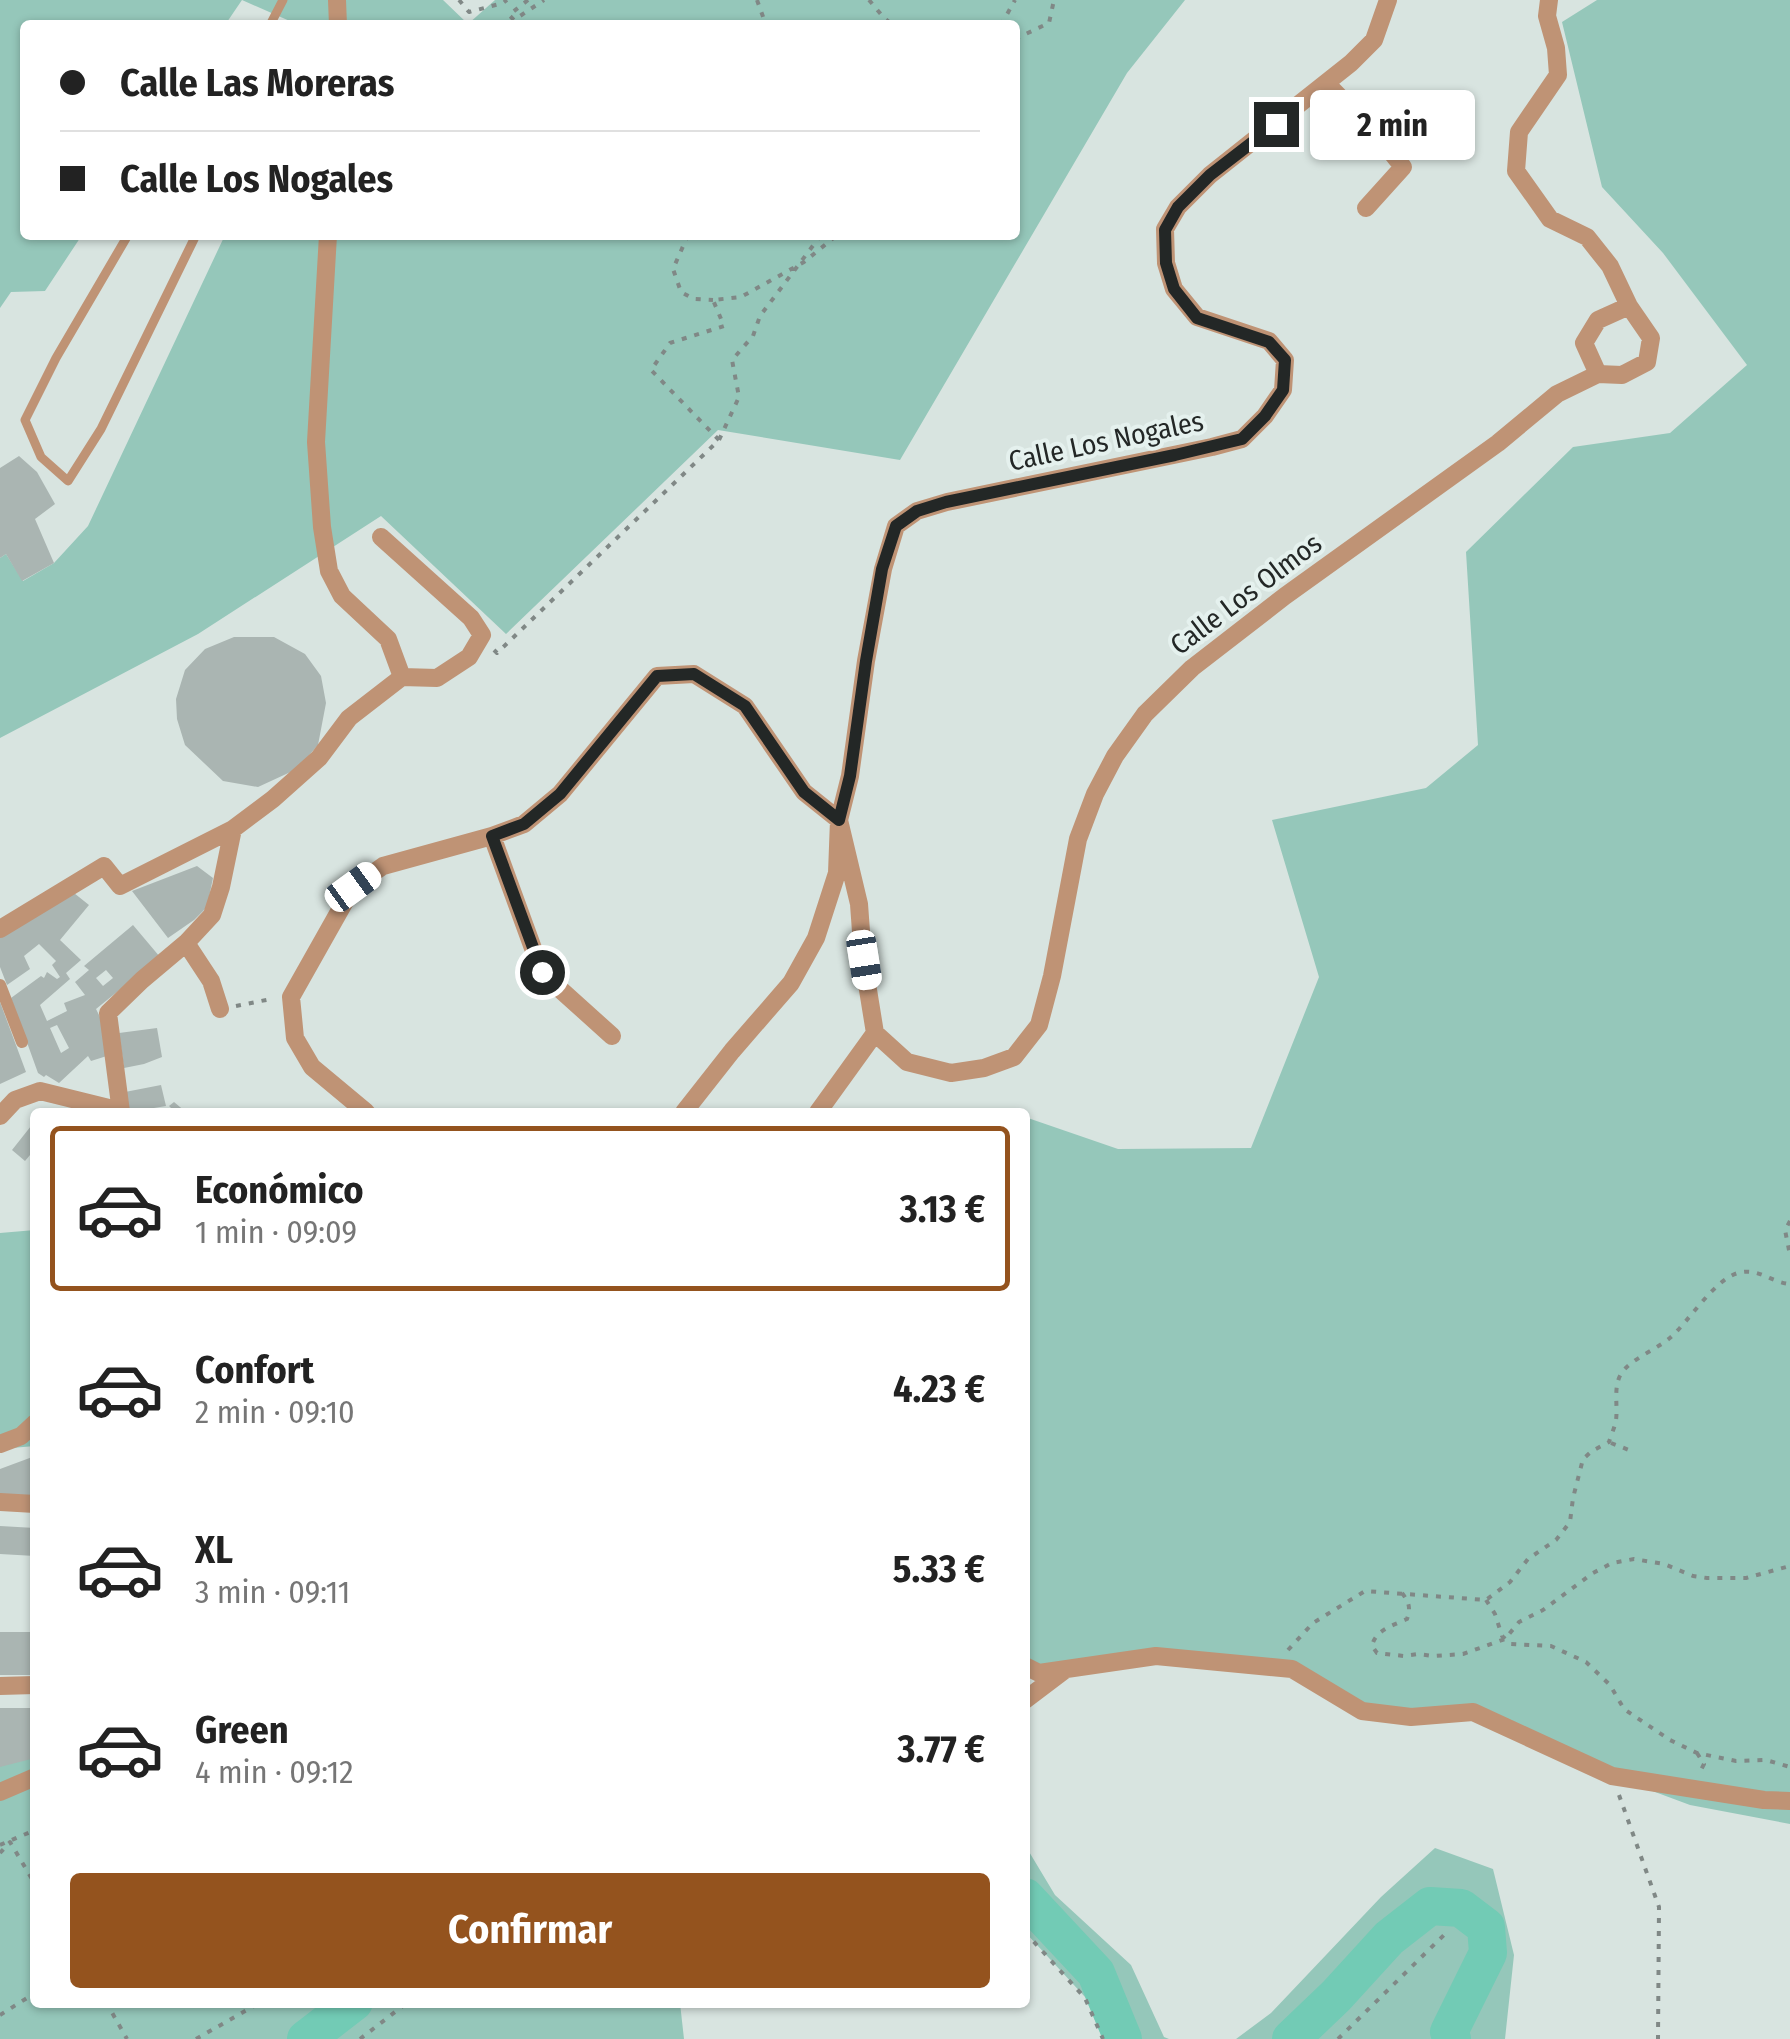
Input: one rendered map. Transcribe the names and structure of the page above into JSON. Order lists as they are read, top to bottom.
{
  "streets": {
    "street": ["Calle Los Nogales", "Calle Los Olmos"]
  },
  "page": {
    "banner": ["Calle Las Moreras", "Calle Los Nogales"],
    "bubble": "2 min",
    "list": [
      {
        "name": "Económico",
        "note": "1 min · 09:09",
        "value": "3.13 €"
      },
      {
        "name": "Confort",
        "note": "2 min · 09:10",
        "value": "4.23 €"
      },
      {
        "name": "XL",
        "note": "3 min · 09:11",
        "value": "5.33 €"
      },
      {
        "name": "Green",
        "note": "4 min · 09:12",
        "value": "3.77 €"
      }
    ],
    "buttons": "Confirmar"
  }
}
